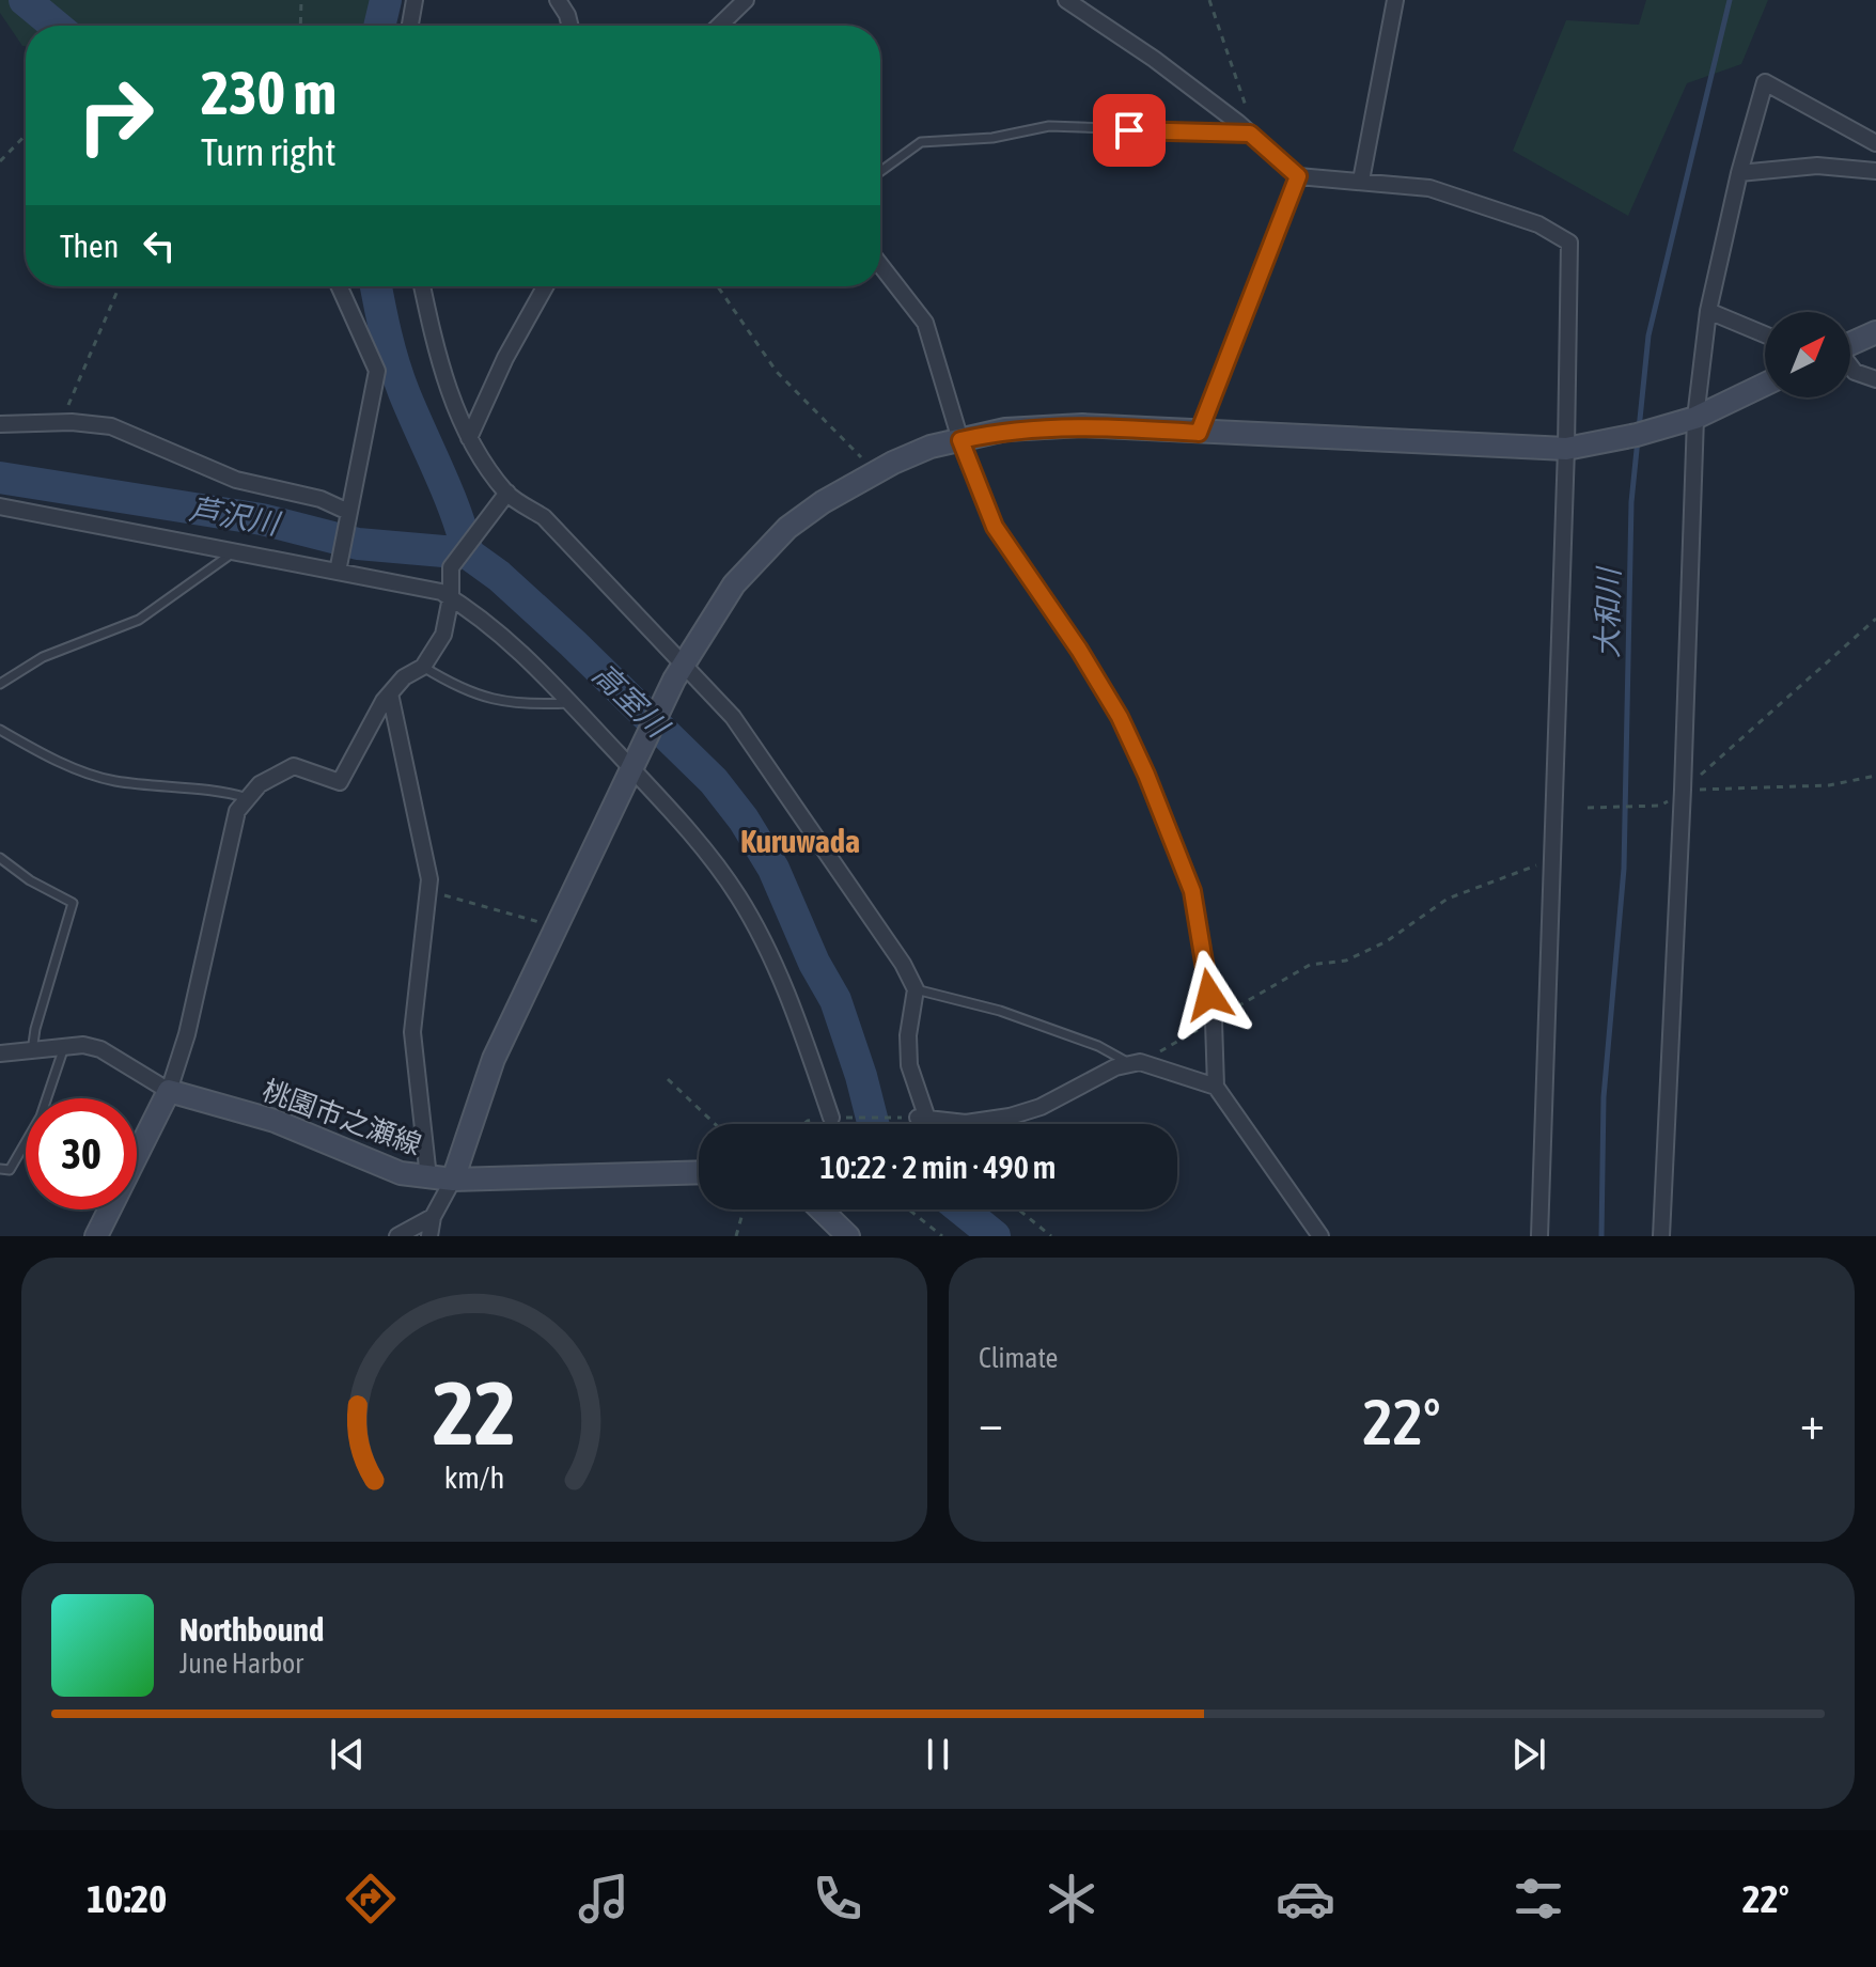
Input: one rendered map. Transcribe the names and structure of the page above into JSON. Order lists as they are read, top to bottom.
{
  "streets": {
    "street": ["桃園市之瀬線"]
  },
  "districts": ["Kuruwada"],
  "water": ["芦沢川", "大和川", "高室川"],
  "north": "top right",
  "page": {
    "turn": ["230 m", "Turn right"],
    "then": "Then",
    "limit": "30",
    "trip": "10:22 · 2 min · 490 m",
    "tile": "Climate",
    "heat": ["−", "22°", "+"],
    "song": ["Northbound", "June Harbor"],
    "tabs": ["10:20", "22°"],
    "gauge": ["22", "km/h"]
  }
}
